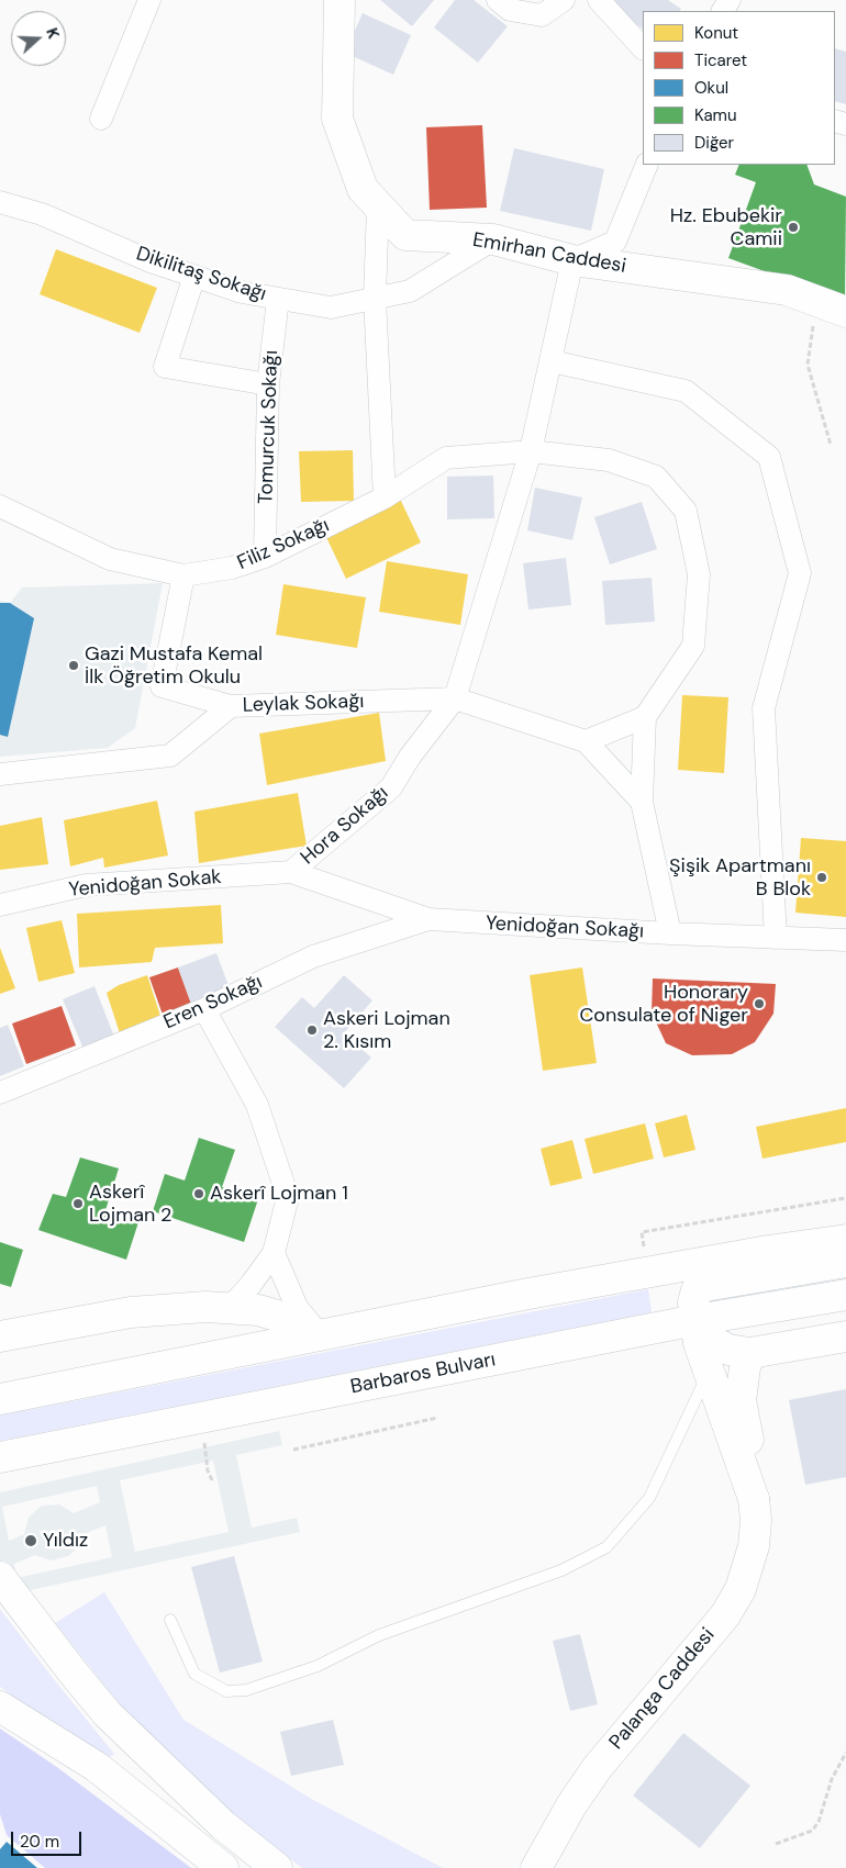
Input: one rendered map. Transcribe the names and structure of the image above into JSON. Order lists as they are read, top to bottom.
{
  "streets": {
    "main road": ["Emirhan Caddesi", "Barbaros Bulvarı", "Palanga Caddesi"],
    "street": [
      "Dikilitaş Sokağı",
      "Tomurcuk Sokağı",
      "Filiz Sokağı",
      "Leylak Sokağı",
      "Hora Sokağı",
      "Yenidoğan Sokak",
      "Yenidoğan Sokağı",
      "Eren Sokağı"
    ]
  },
  "crossings": [
    ["Emirhan Caddesi", "Dikilitaş Sokağı"],
    ["Dikilitaş Sokağı", "Tomurcuk Sokağı"],
    ["Tomurcuk Sokağı", "Filiz Sokağı"],
    ["Leylak Sokağı", "Hora Sokağı"],
    ["Hora Sokağı", "Yenidoğan Sokak"],
    ["Hora Sokağı", "Yenidoğan Sokağı"],
    ["Yenidoğan Sokak", "Yenidoğan Sokağı"],
    ["Yenidoğan Sokağı", "Eren Sokağı"]
  ],
  "places": [
    "Hz. Ebubekir Camii",
    "Gazi Mustafa Kemal İlk Öğretim Okulu",
    "Şişik Apartmanı B Blok",
    "Honorary Consulate of Niger",
    "Askeri Lojman 2. Kısım",
    "Askerî Lojman 1",
    "Askerî Lojman 2",
    "Yıldız"
  ],
  "legend": [
    "Konut",
    "Ticaret",
    "Okul",
    "Kamu",
    "Diğer"
  ],
  "scale_bar": "20 m",
  "north": "right"
}
